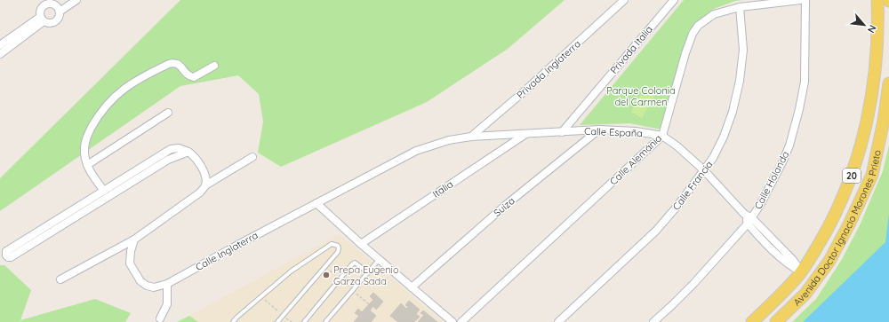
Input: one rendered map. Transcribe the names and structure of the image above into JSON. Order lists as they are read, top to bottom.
{
  "streets": {
    "main road": ["20", "Avenida Doctor Ignacio Morones Prieto"],
    "street": [
      "Privada Italia",
      "Privada Inglaterra",
      "Calle España",
      "Calle Alemánia",
      "Calle Holanda",
      "Calle Francia",
      "Italia",
      "Suiza",
      "Calle Inglaterra"
    ]
  },
  "crossings": [
    ["Privada Italia", "Calle España"],
    ["Privada Inglaterra", "Calle España"],
    ["Privada Inglaterra", "Calle Inglaterra"],
    ["Calle España", "Calle Alemánia"],
    ["Calle España", "Calle Holanda"],
    ["Calle España", "Calle Francia"],
    ["Calle España", "Italia"],
    ["Calle España", "Suiza"],
    ["Calle España", "Avenida Doctor Ignacio Morones Prieto"],
    ["Calle España", "Calle Inglaterra"],
    ["Calle Alemánia", "Calle Francia"]
  ],
  "parks": ["Parque Colonia del Carmen"],
  "places": ["Prepa Eugenio Garza Sada"],
  "north": "bottom right"
}
